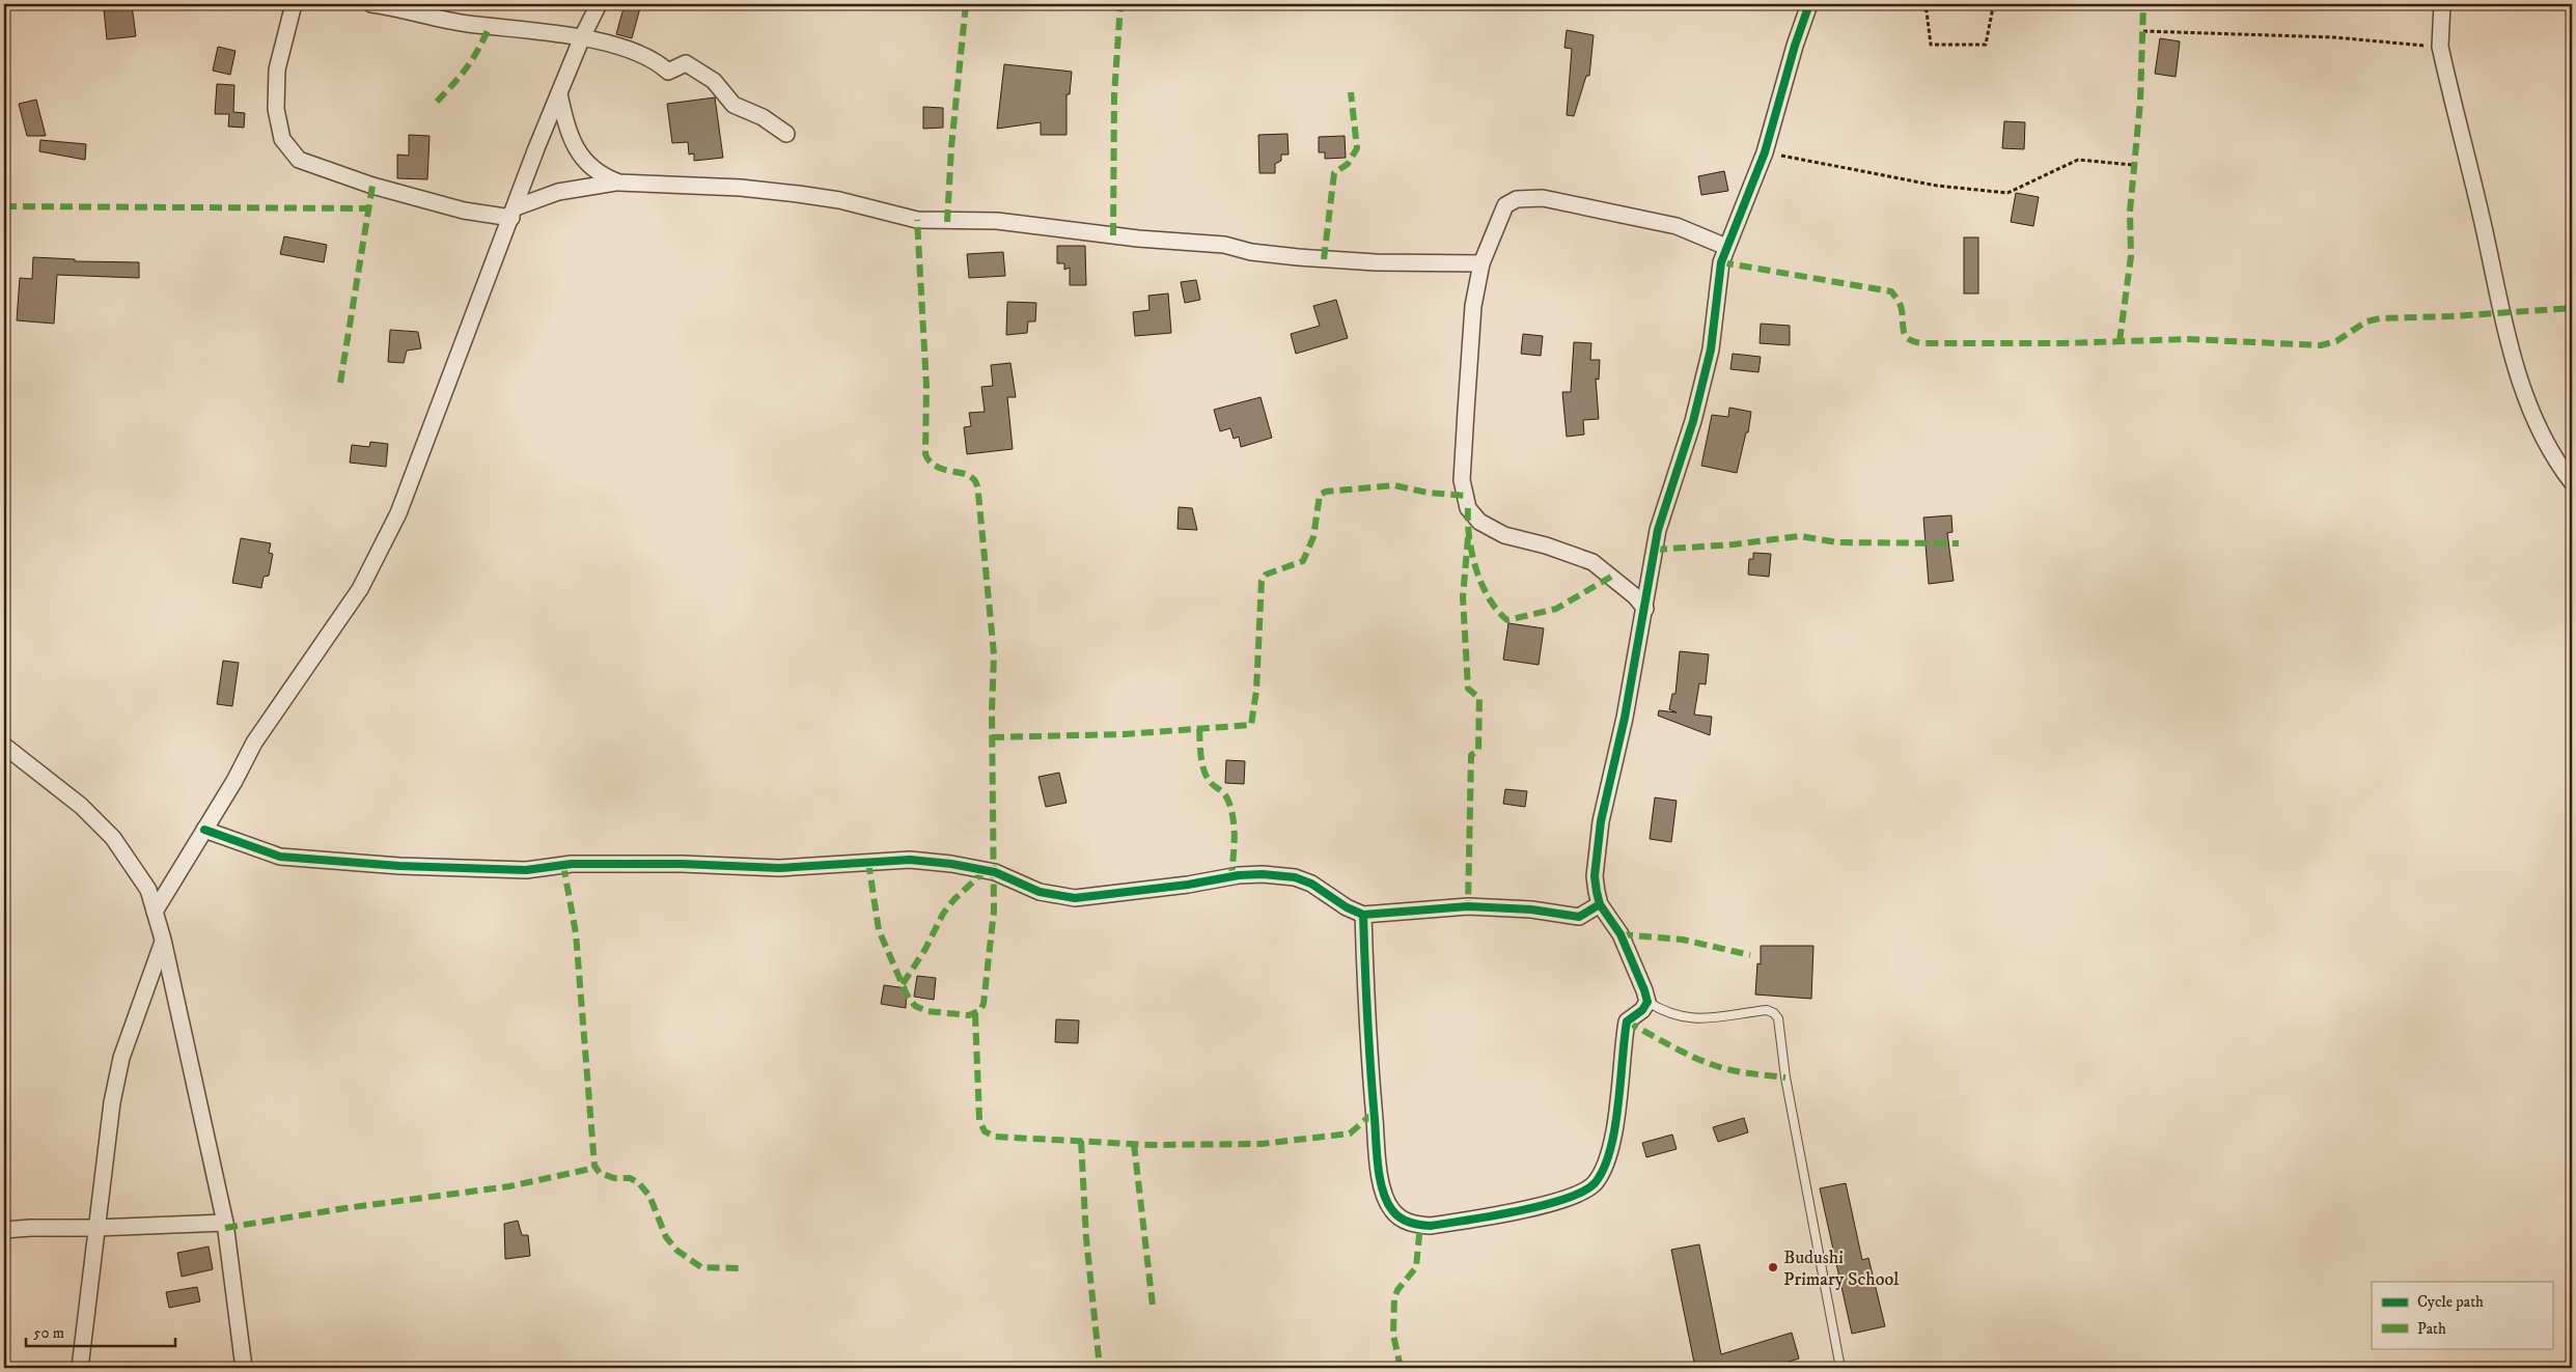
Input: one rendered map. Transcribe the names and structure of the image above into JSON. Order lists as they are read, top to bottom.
{
  "places": ["Budushi Primary School"],
  "legend": ["Cycle path", "Path"],
  "scale_bar": "50 m"
}
